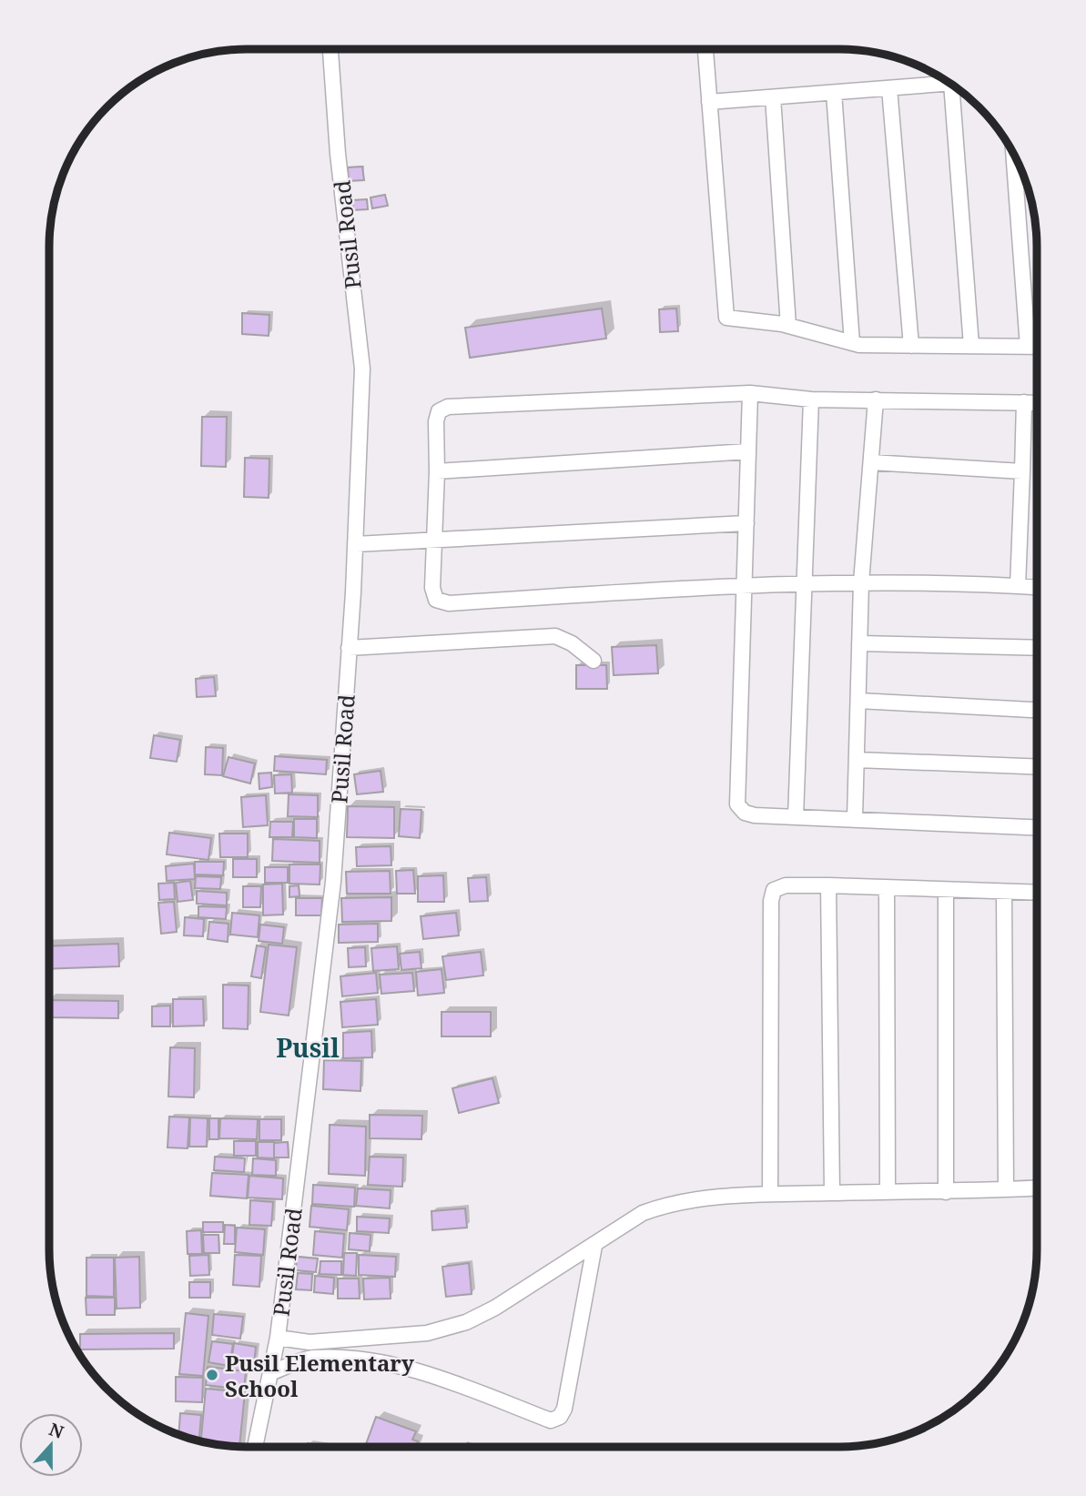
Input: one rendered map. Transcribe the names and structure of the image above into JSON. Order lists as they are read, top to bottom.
{
  "streets": {
    "street": ["Pusil Road"]
  },
  "districts": ["Pusil"],
  "places": ["Pusil Elementary School"],
  "north": "top"
}
